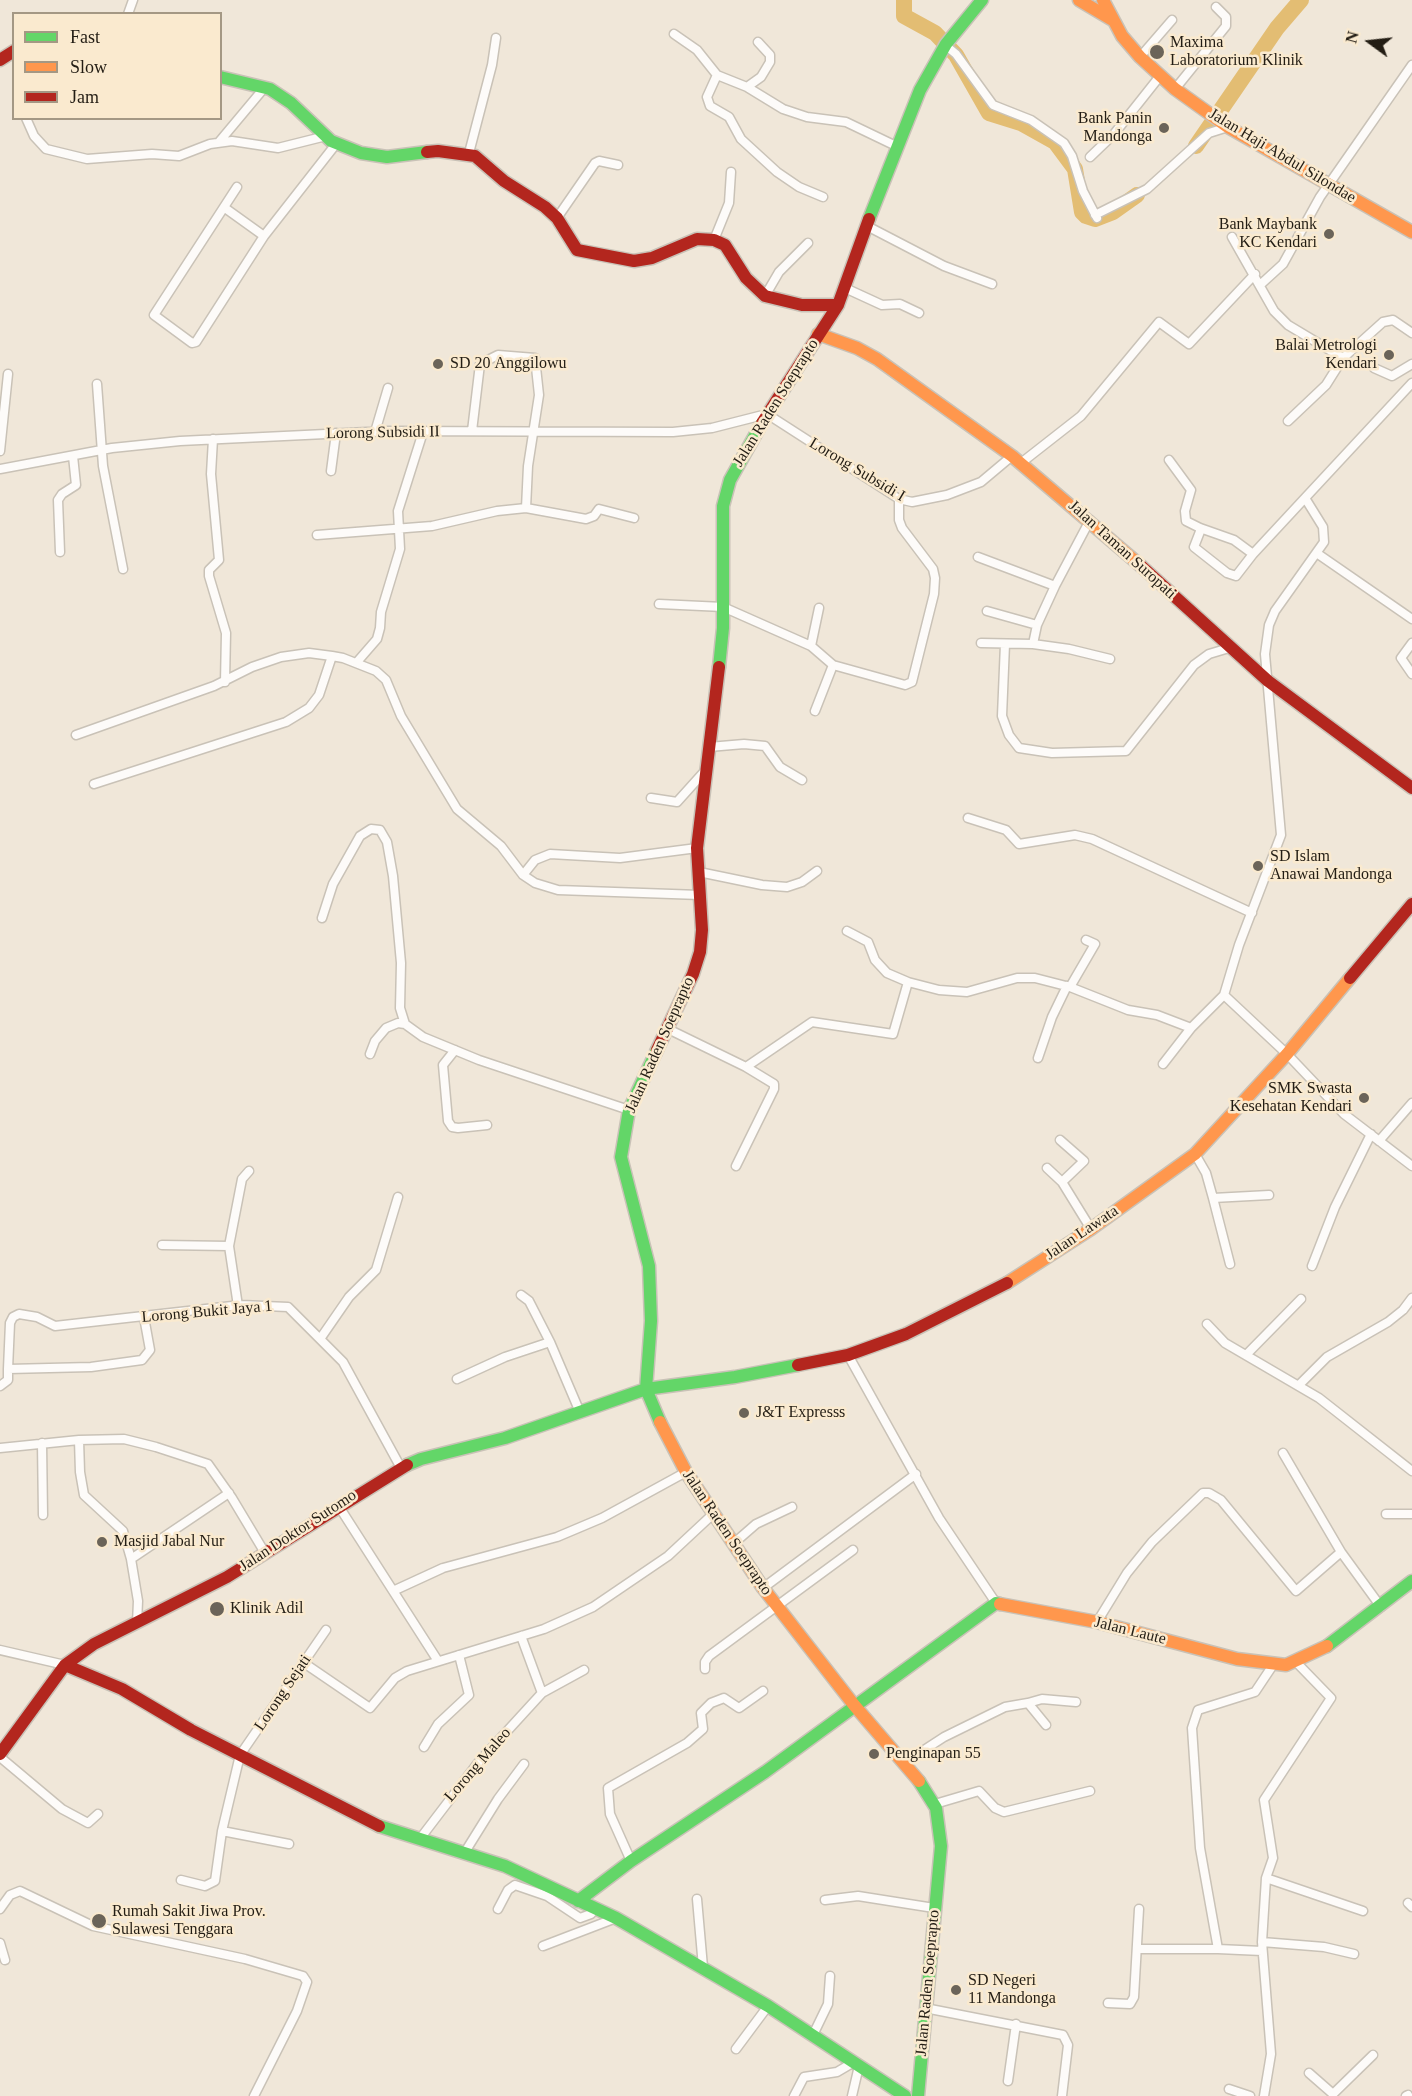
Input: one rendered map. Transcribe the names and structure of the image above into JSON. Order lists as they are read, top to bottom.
{
  "streets": {
    "main road": [
      "Jalan Haji Abdul Silondae",
      "Jalan Raden Soeprapto",
      "Jalan Taman Suropati",
      "Jalan Lawata",
      "Jalan Doktor Sutomo",
      "Jalan Laute"
    ],
    "street": [
      "Lorong Subsidi II",
      "Lorong Subsidi I",
      "Lorong Bukit Jaya 1",
      "Lorong Sejati",
      "Lorong Maleo"
    ]
  },
  "crossings": [
    ["Jalan Raden Soeprapto", "Lorong Subsidi II"],
    ["Jalan Raden Soeprapto", "Lorong Subsidi I"],
    ["Jalan Raden Soeprapto", "Jalan Taman Suropati"],
    ["Jalan Raden Soeprapto", "Jalan Lawata"],
    ["Jalan Raden Soeprapto", "Jalan Doktor Sutomo"],
    ["Lorong Subsidi II", "Lorong Subsidi I"],
    ["Lorong Subsidi I", "Jalan Taman Suropati"],
    ["Jalan Lawata", "Jalan Doktor Sutomo"],
    ["Lorong Bukit Jaya 1", "Jalan Doktor Sutomo"]
  ],
  "places": [
    "Maxima Laboratorium Klinik",
    "Bank Panin Mandonga",
    "Bank Maybank KC Kendari",
    "Balai Metrologi Kendari",
    "SD 20 Anggilowu",
    "SD Islam Anawai Mandonga",
    "SMK Swasta Kesehatan Kendari",
    "J&T Expresss",
    "Masjid Jabal Nur",
    "Klinik Adil",
    "Penginapan 55",
    "Rumah Sakit Jiwa Prov. Sulawesi Tenggara",
    "SD Negeri 11 Mandonga"
  ],
  "legend": ["Fast", "Slow", "Jam"],
  "north": "left"
}
